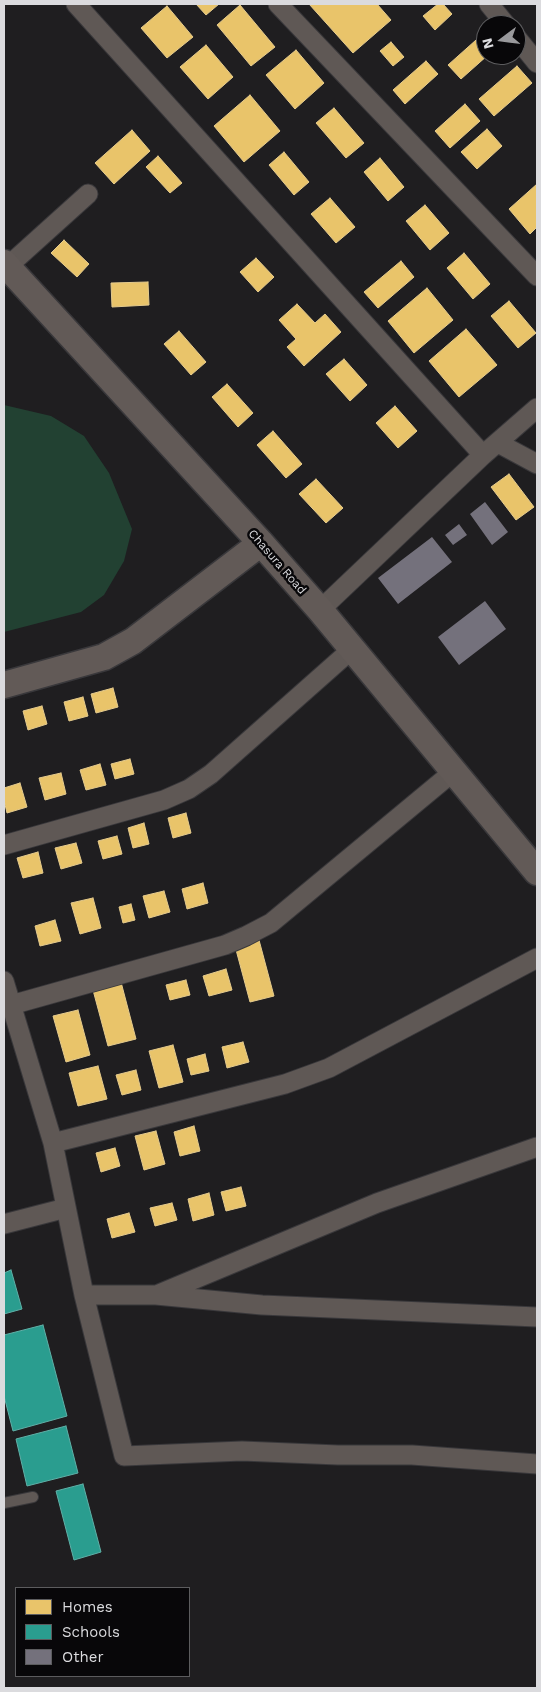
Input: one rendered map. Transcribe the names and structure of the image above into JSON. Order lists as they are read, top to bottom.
{
  "streets": {
    "street": ["Chasura Road"]
  },
  "legend": ["Homes", "Schools", "Other"],
  "north": "left"
}
